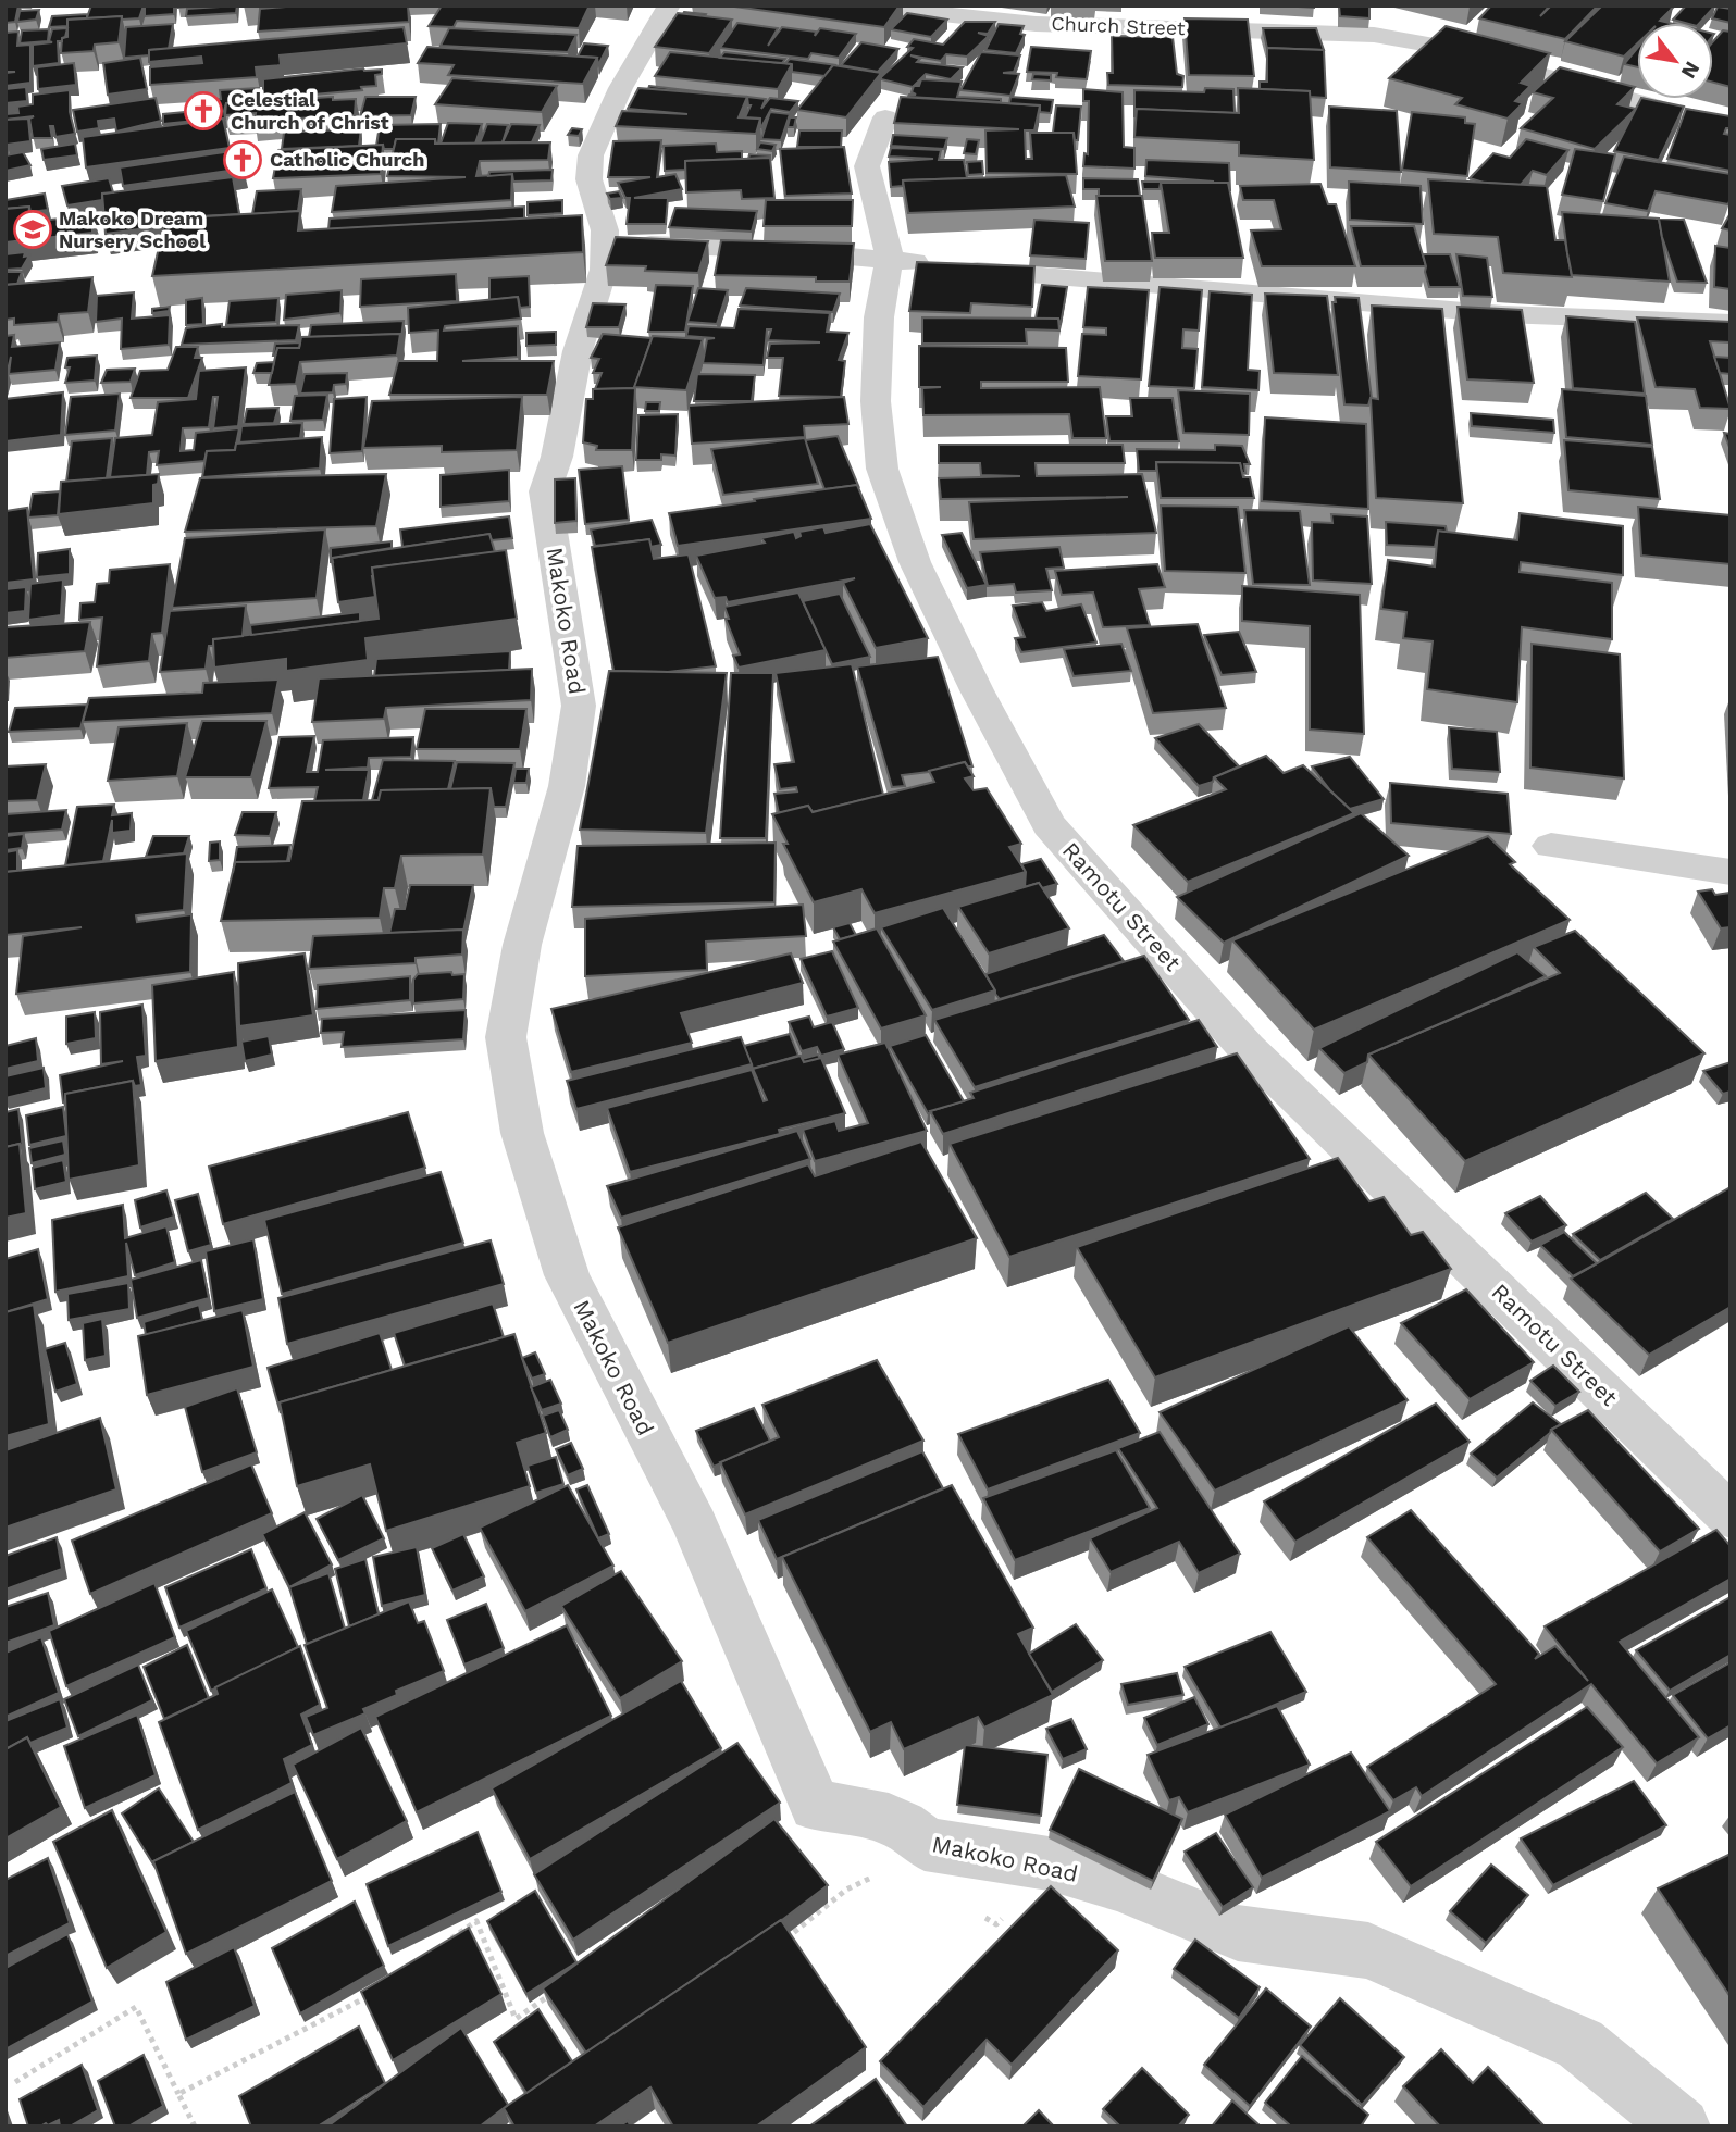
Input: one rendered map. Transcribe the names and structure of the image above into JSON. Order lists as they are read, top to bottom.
{
  "streets": {
    "street": ["Church Street", "Makoko Road", "Ramotu Street"]
  },
  "places": {
    "church": ["Celestial Church of Christ", "Catholic Church"],
    "school or university": ["Makoko Dream Nursery School"]
  },
  "north": "bottom right"
}
